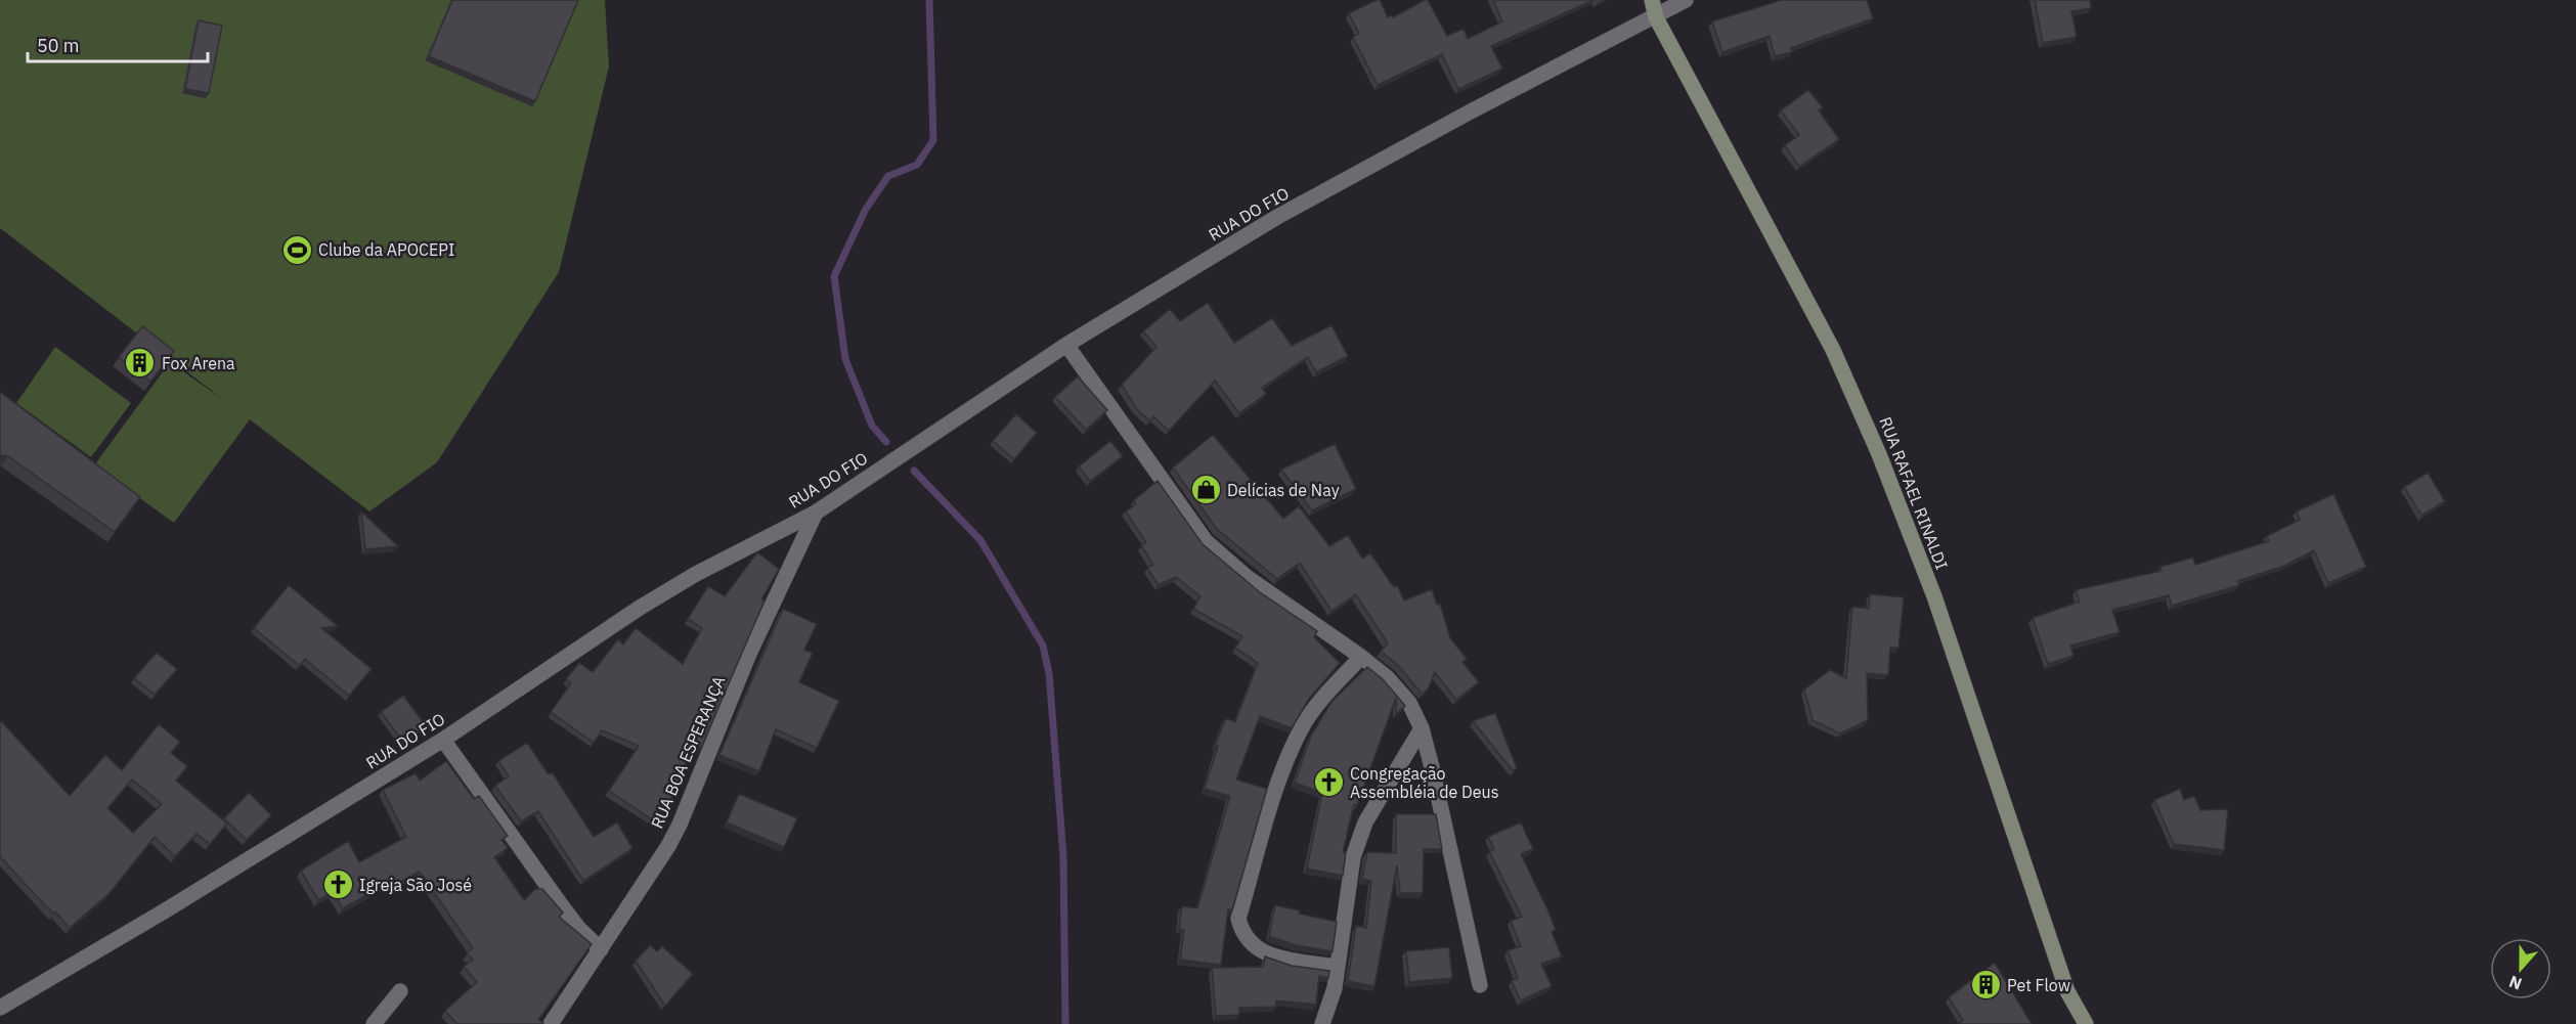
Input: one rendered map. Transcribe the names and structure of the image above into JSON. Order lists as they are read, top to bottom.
{
  "streets": {
    "street": ["RUA DO FIO", "RUA RAFAEL RINALDI", "RUA BOA ESPERANÇA"]
  },
  "crossings": [
    ["RUA DO FIO", "RUA RAFAEL RINALDI"],
    ["RUA DO FIO", "RUA BOA ESPERANÇA"]
  ],
  "places": {
    "sports": ["Clube da APOCEPI"],
    "building": ["Fox Arena", "Pet Flow"],
    "shop": ["Delícias de Nay"],
    "church": ["Congregação Assembléia de Deus", "Igreja São José"]
  },
  "scale_bar": "50 m",
  "north": "bottom"
}
